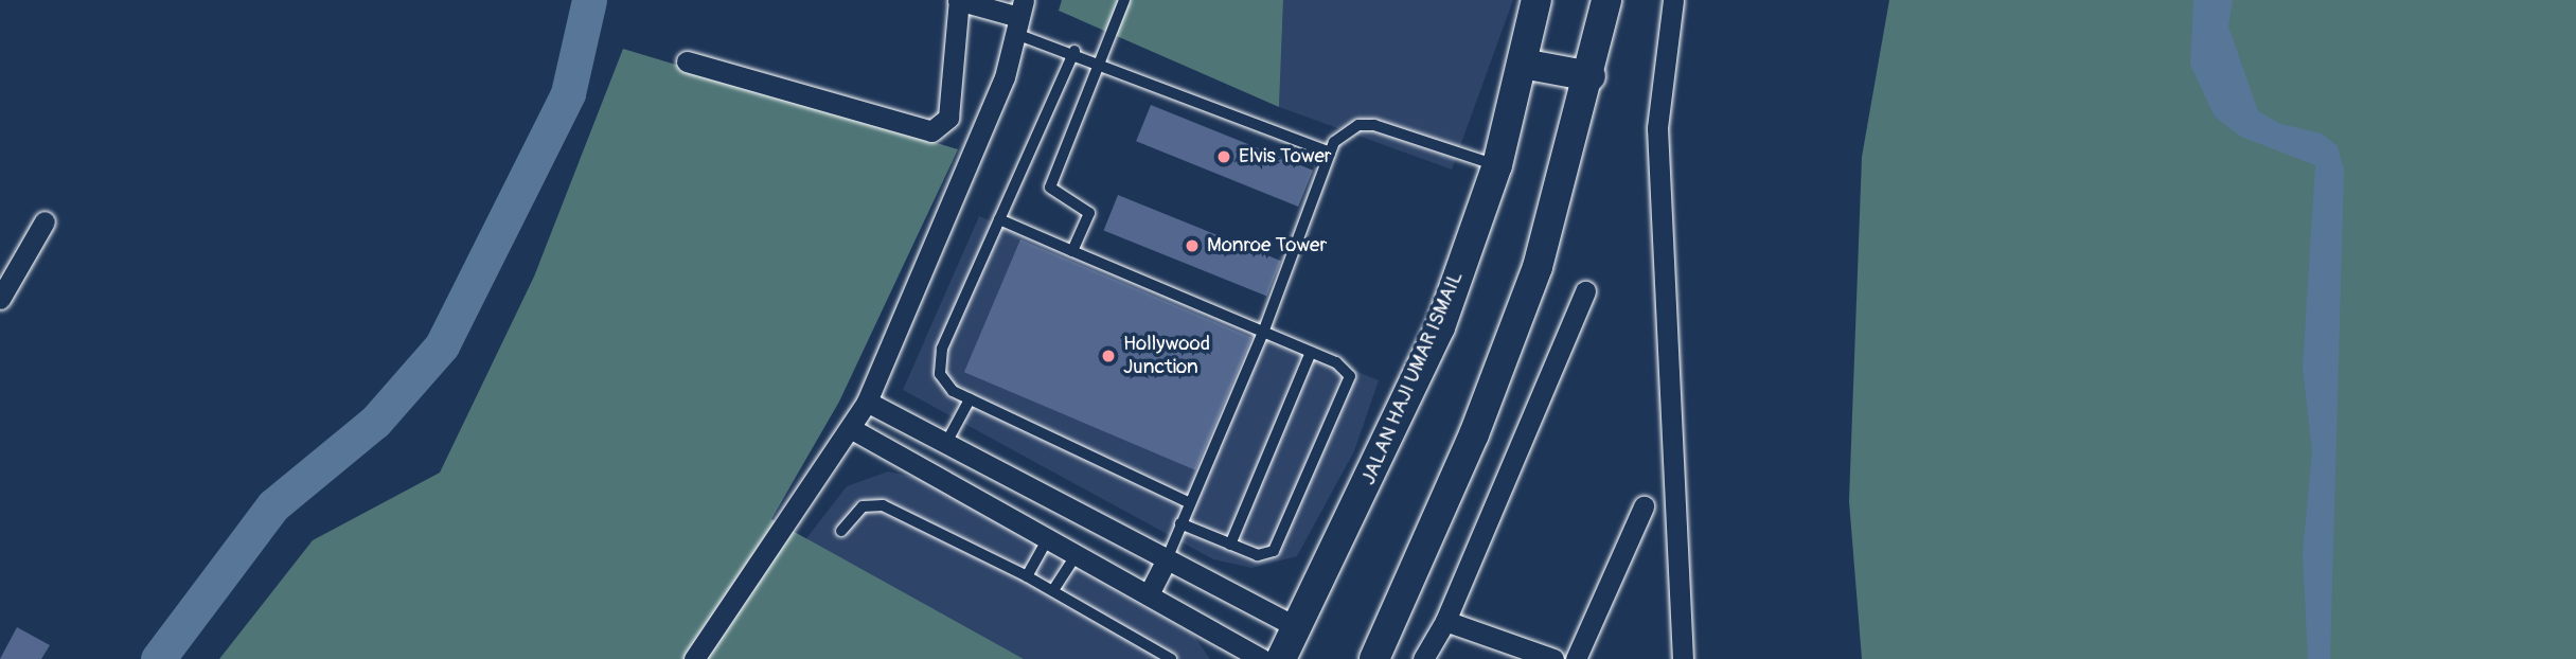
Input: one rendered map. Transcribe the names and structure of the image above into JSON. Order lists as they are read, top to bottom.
{
  "streets": {
    "main road": ["JALAN HAJI UMAR ISMAIL"]
  },
  "places": ["Elvis Tower", "Monroe Tower", "Hollywood Junction"]
}
